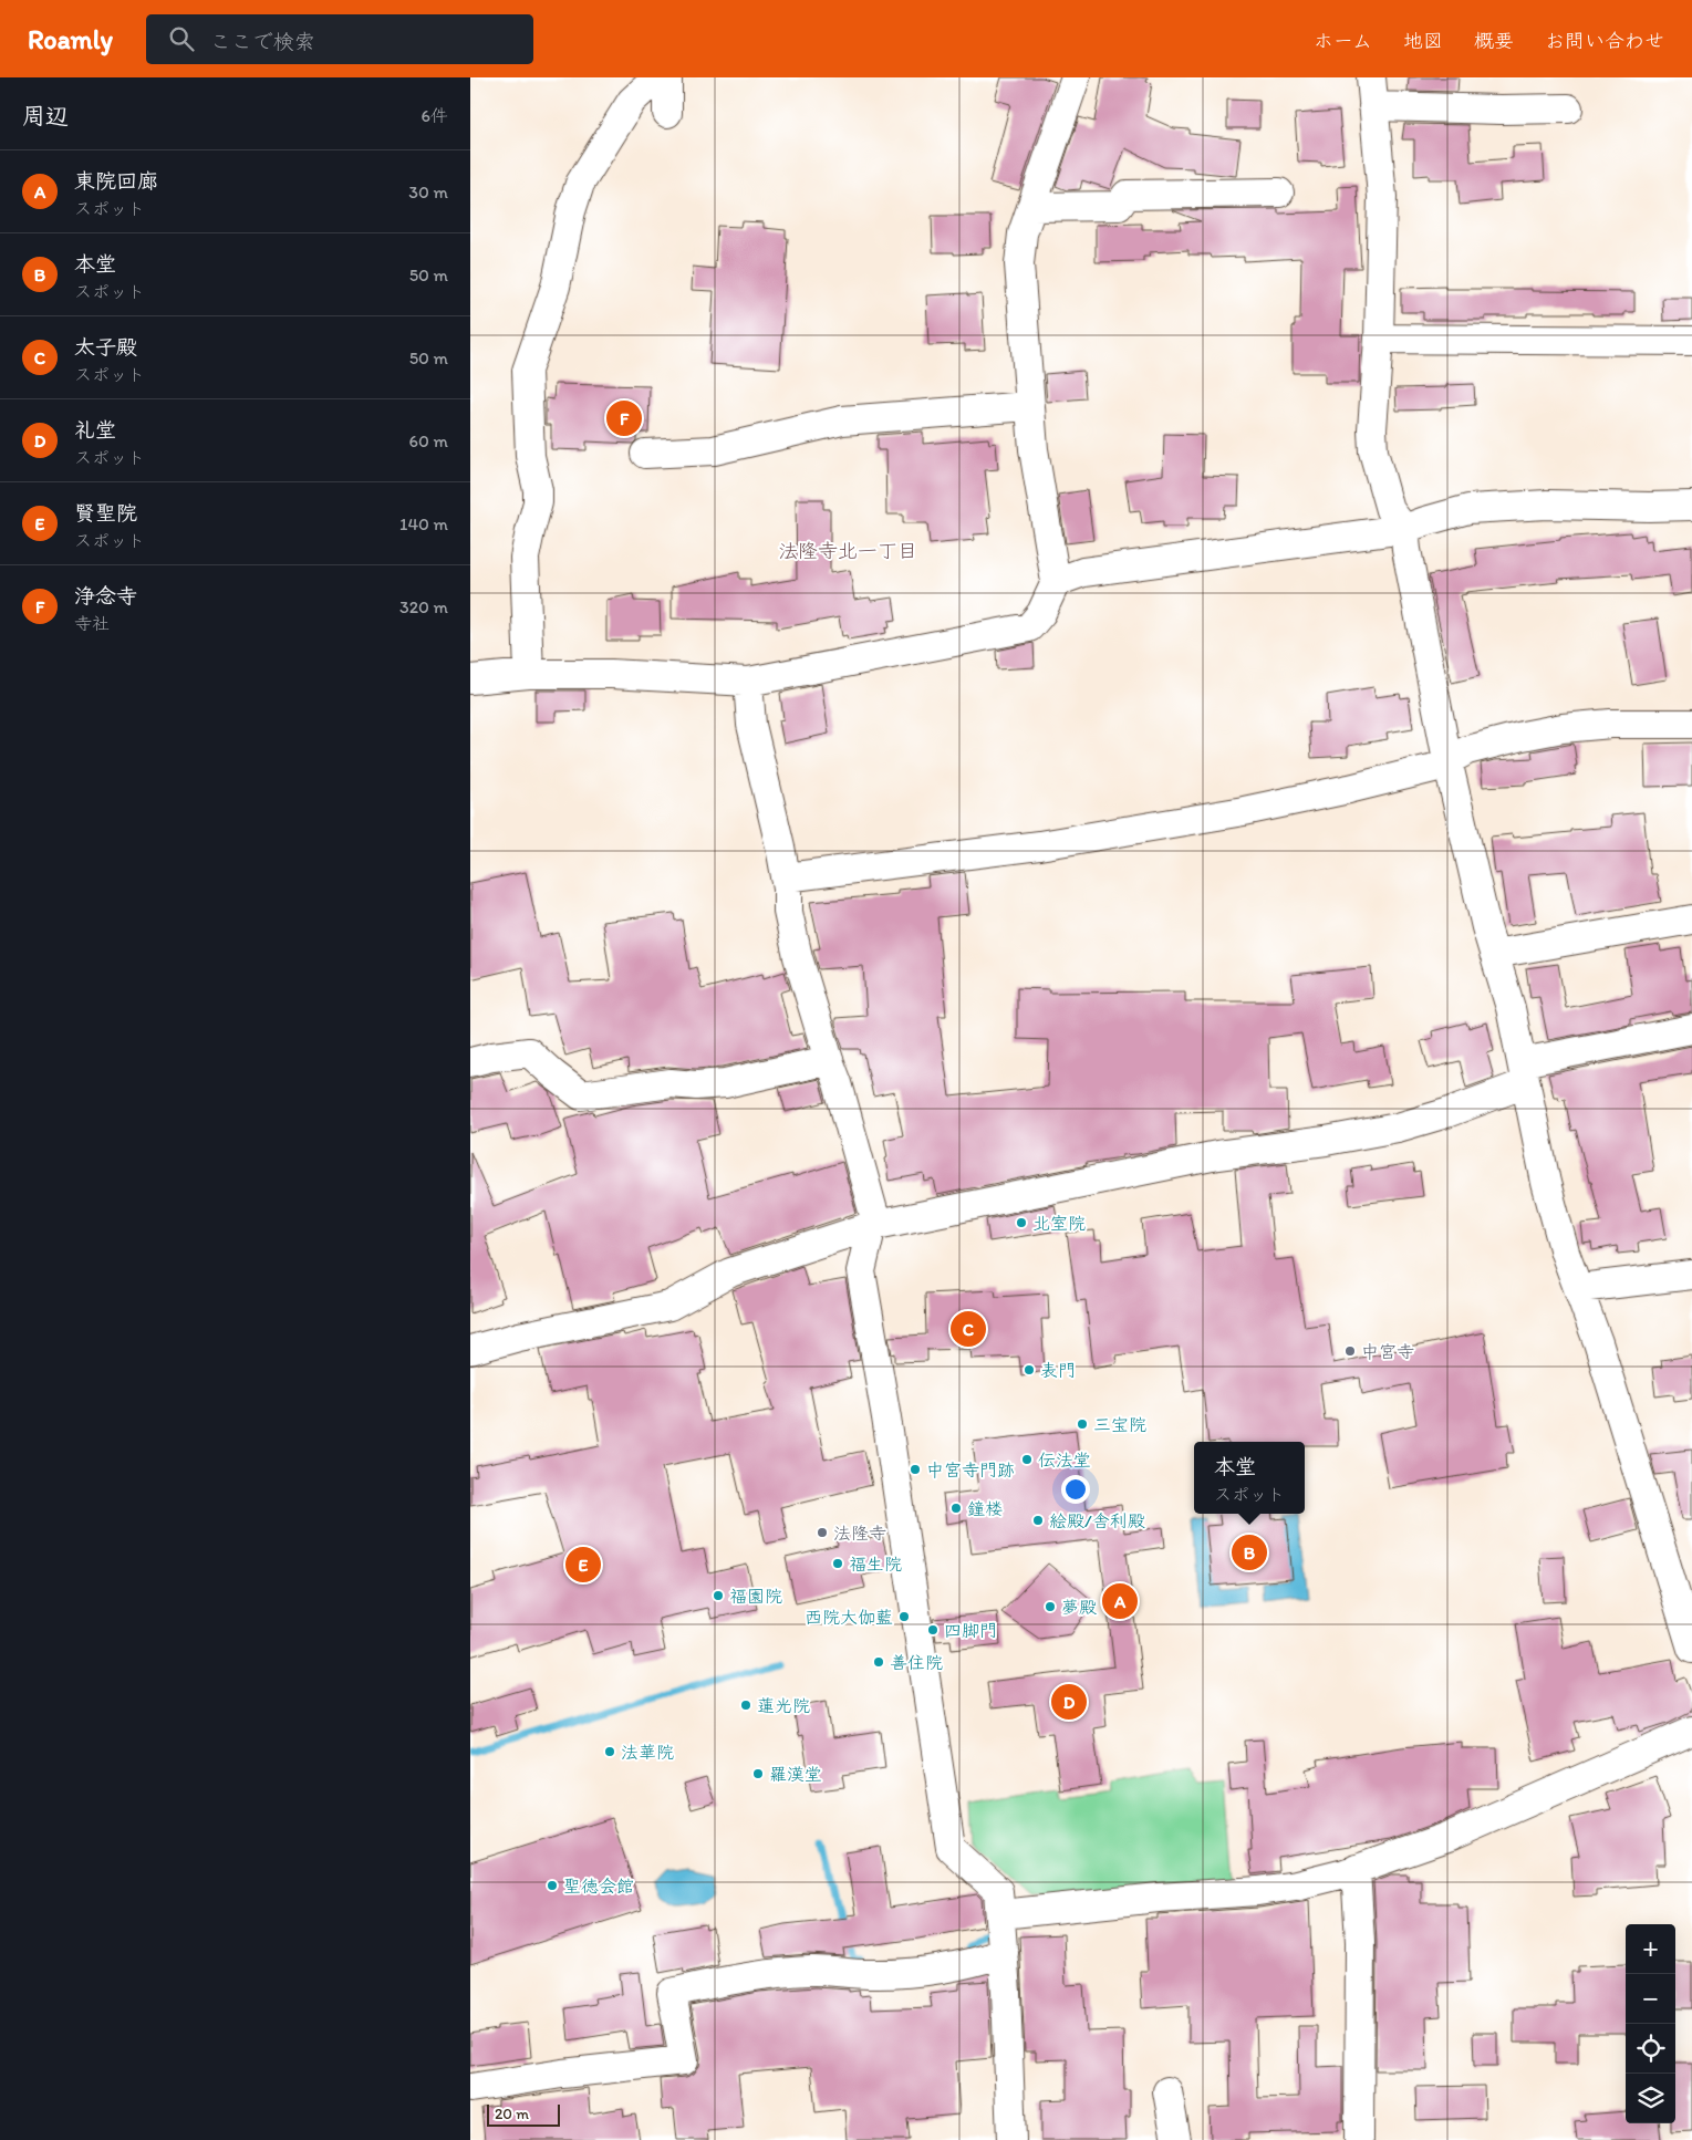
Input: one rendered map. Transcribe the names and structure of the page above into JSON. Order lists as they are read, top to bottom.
{
  "districts": ["法隆寺北一丁目"],
  "places": [
    "北室院",
    "中宮寺",
    "表門",
    "三宝院",
    "伝法堂",
    "中宮寺門跡",
    "鐘楼",
    "絵殿/舎利殿",
    "法隆寺",
    "福生院",
    "福園院",
    "夢殿",
    "西院大伽藍",
    "四脚門",
    "善住院",
    "蓮光院",
    "法華院",
    "羅漢堂",
    "聖徳会館"
  ],
  "scale_bar": "20 m",
  "page": {
    "header": "Roamly",
    "search": "ここで検索",
    "nav": [
      "ホーム",
      "地図",
      "概要",
      "お問い合わせ"
    ],
    "heading": ["周辺", "6件"],
    "list": [
      {
        "mark": "A",
        "name": "東院回廊",
        "note": "スポット",
        "value": "30 m"
      },
      {
        "mark": "B",
        "name": "本堂",
        "note": "スポット",
        "value": "50 m"
      },
      {
        "mark": "C",
        "name": "太子殿",
        "note": "スポット",
        "value": "50 m"
      },
      {
        "mark": "D",
        "name": "礼堂",
        "note": "スポット",
        "value": "60 m"
      },
      {
        "mark": "E",
        "name": "賢聖院",
        "note": "スポット",
        "value": "140 m"
      },
      {
        "mark": "F",
        "name": "浄念寺",
        "note": "寺社",
        "value": "320 m"
      }
    ],
    "pins": [
      "F",
      "C",
      "B",
      "E",
      "A",
      "D"
    ],
    "popup": ["本堂", "スポット"],
    "map_buttons": ["+", "−"],
    "scale": "20 m"
  }
}
